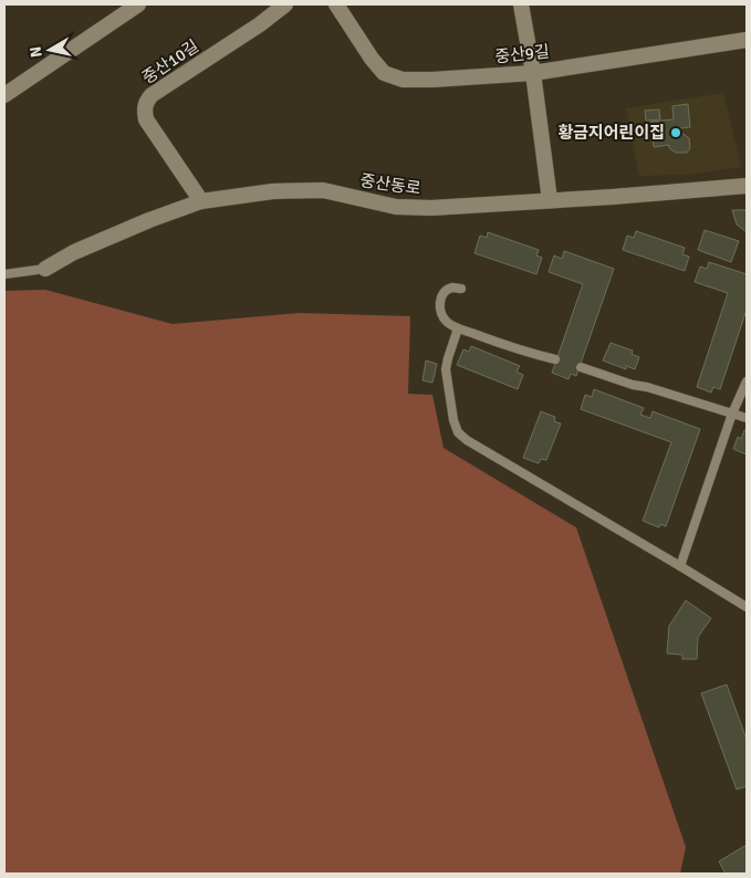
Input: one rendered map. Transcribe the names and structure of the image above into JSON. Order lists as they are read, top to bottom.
{
  "streets": {
    "street": ["중산9길", "중산10길", "중산동로"]
  },
  "crossings": [
    ["중산10길", "중산동로"]
  ],
  "places": ["황금지어린이집"],
  "north": "left"
}
